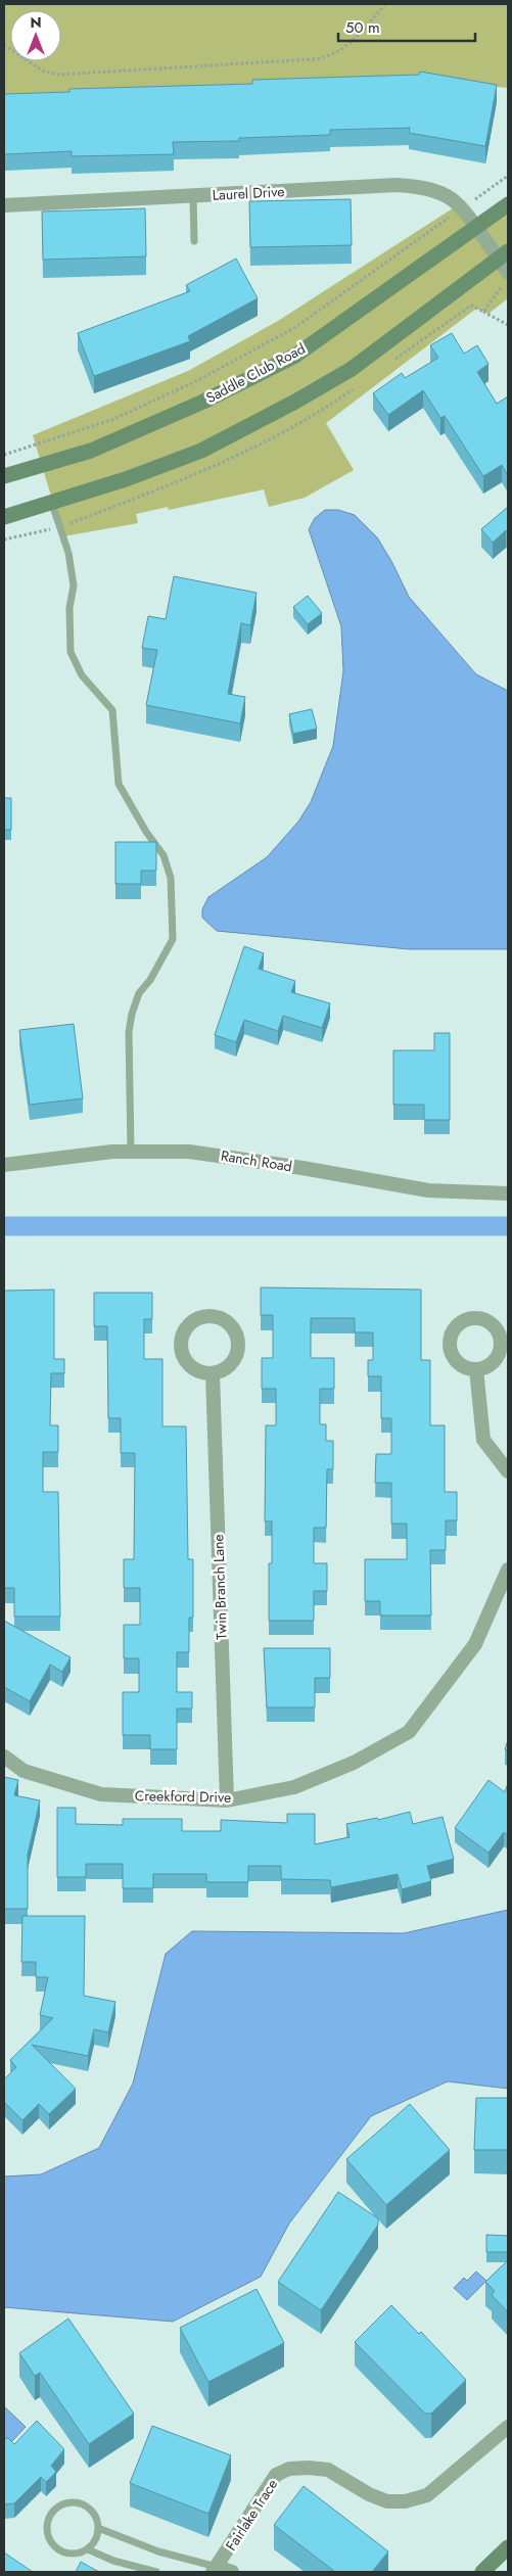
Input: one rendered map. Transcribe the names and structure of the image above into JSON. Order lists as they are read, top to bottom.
{
  "streets": {
    "street": [
      "Laurel Drive",
      "Saddle Club Road",
      "Ranch Road",
      "Twin Branch Lane",
      "Creekford Drive",
      "Fairlake Trace"
    ]
  },
  "crossings": [
    ["Laurel Drive", "Saddle Club Road"],
    ["Twin Branch Lane", "Creekford Drive"]
  ],
  "scale_bar": "50 m",
  "north": "top"
}
